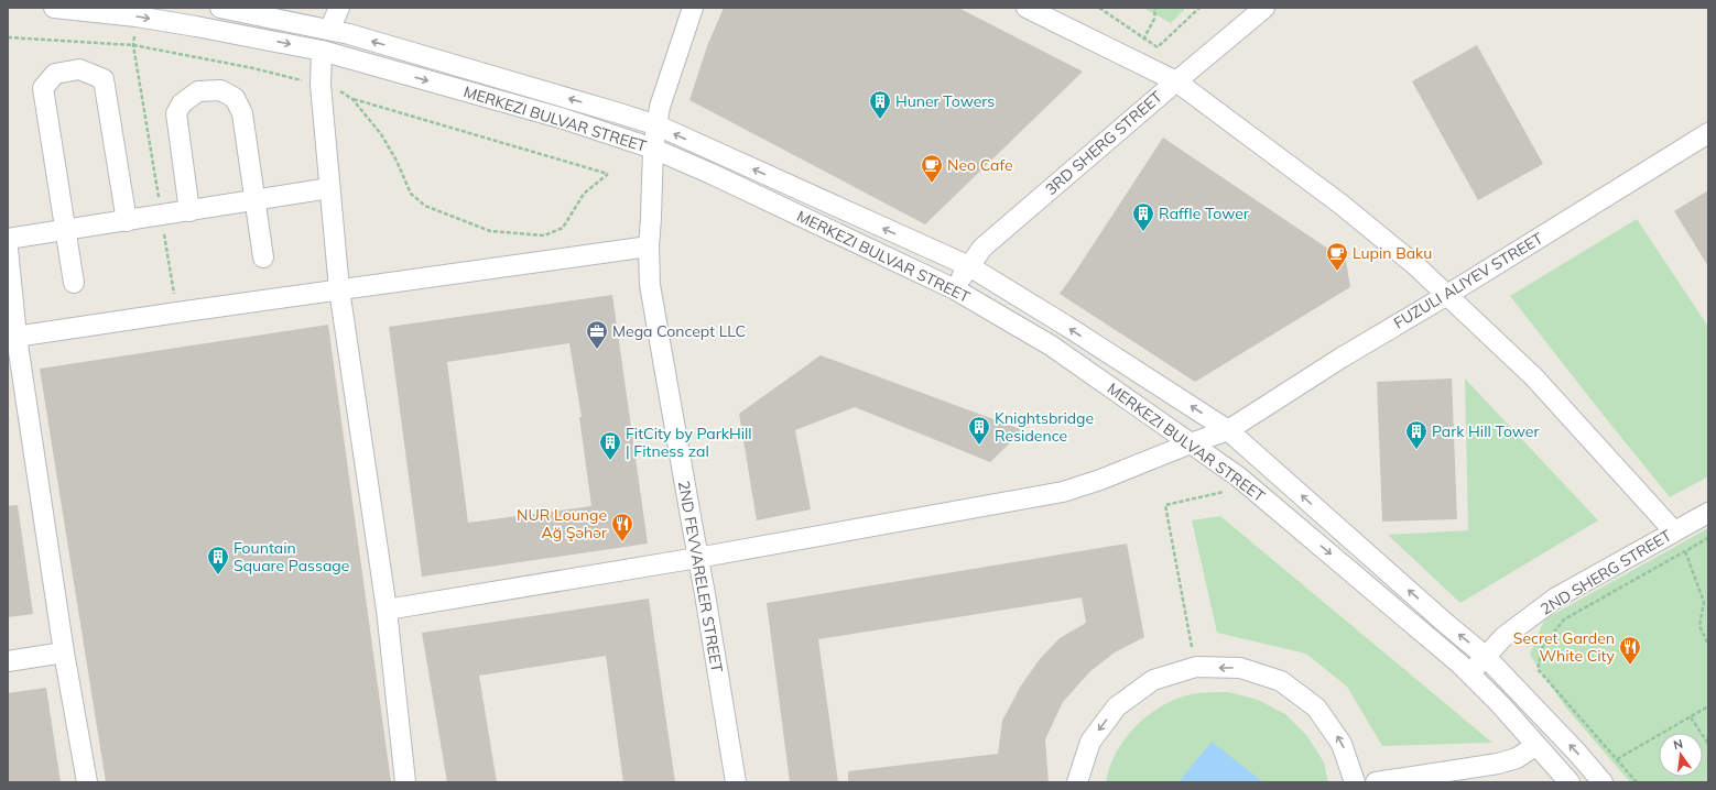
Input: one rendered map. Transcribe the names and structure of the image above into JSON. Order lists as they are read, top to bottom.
{
  "streets": {
    "street": [
      "MERKEZI BULVAR STREET",
      "3RD SHERG STREET",
      "FUZULI ALIYEV STREET",
      "2ND SHERG STREET",
      "2ND FEVVARELER STREET"
    ]
  },
  "crossings": [
    ["MERKEZI BULVAR STREET", "3RD SHERG STREET"],
    ["MERKEZI BULVAR STREET", "FUZULI ALIYEV STREET"],
    ["MERKEZI BULVAR STREET", "2ND SHERG STREET"],
    ["MERKEZI BULVAR STREET", "2ND FEVVARELER STREET"],
    ["FUZULI ALIYEV STREET", "2ND FEVVARELER STREET"]
  ],
  "places": {
    "building": [
      "Huner Towers",
      "Raffle Tower",
      "Knightsbridge Residence",
      "Park Hill Tower",
      "FitCity by ParkHill | Fitness zal",
      "Fountain Square Passage"
    ],
    "cafe": ["Neo Cafe", "Lupin Baku"],
    "office": ["Mega Concept LLC"],
    "restaurant": ["NUR Lounge Ağ Şəhər", "Secret Garden White City"]
  },
  "north": "top"
}
